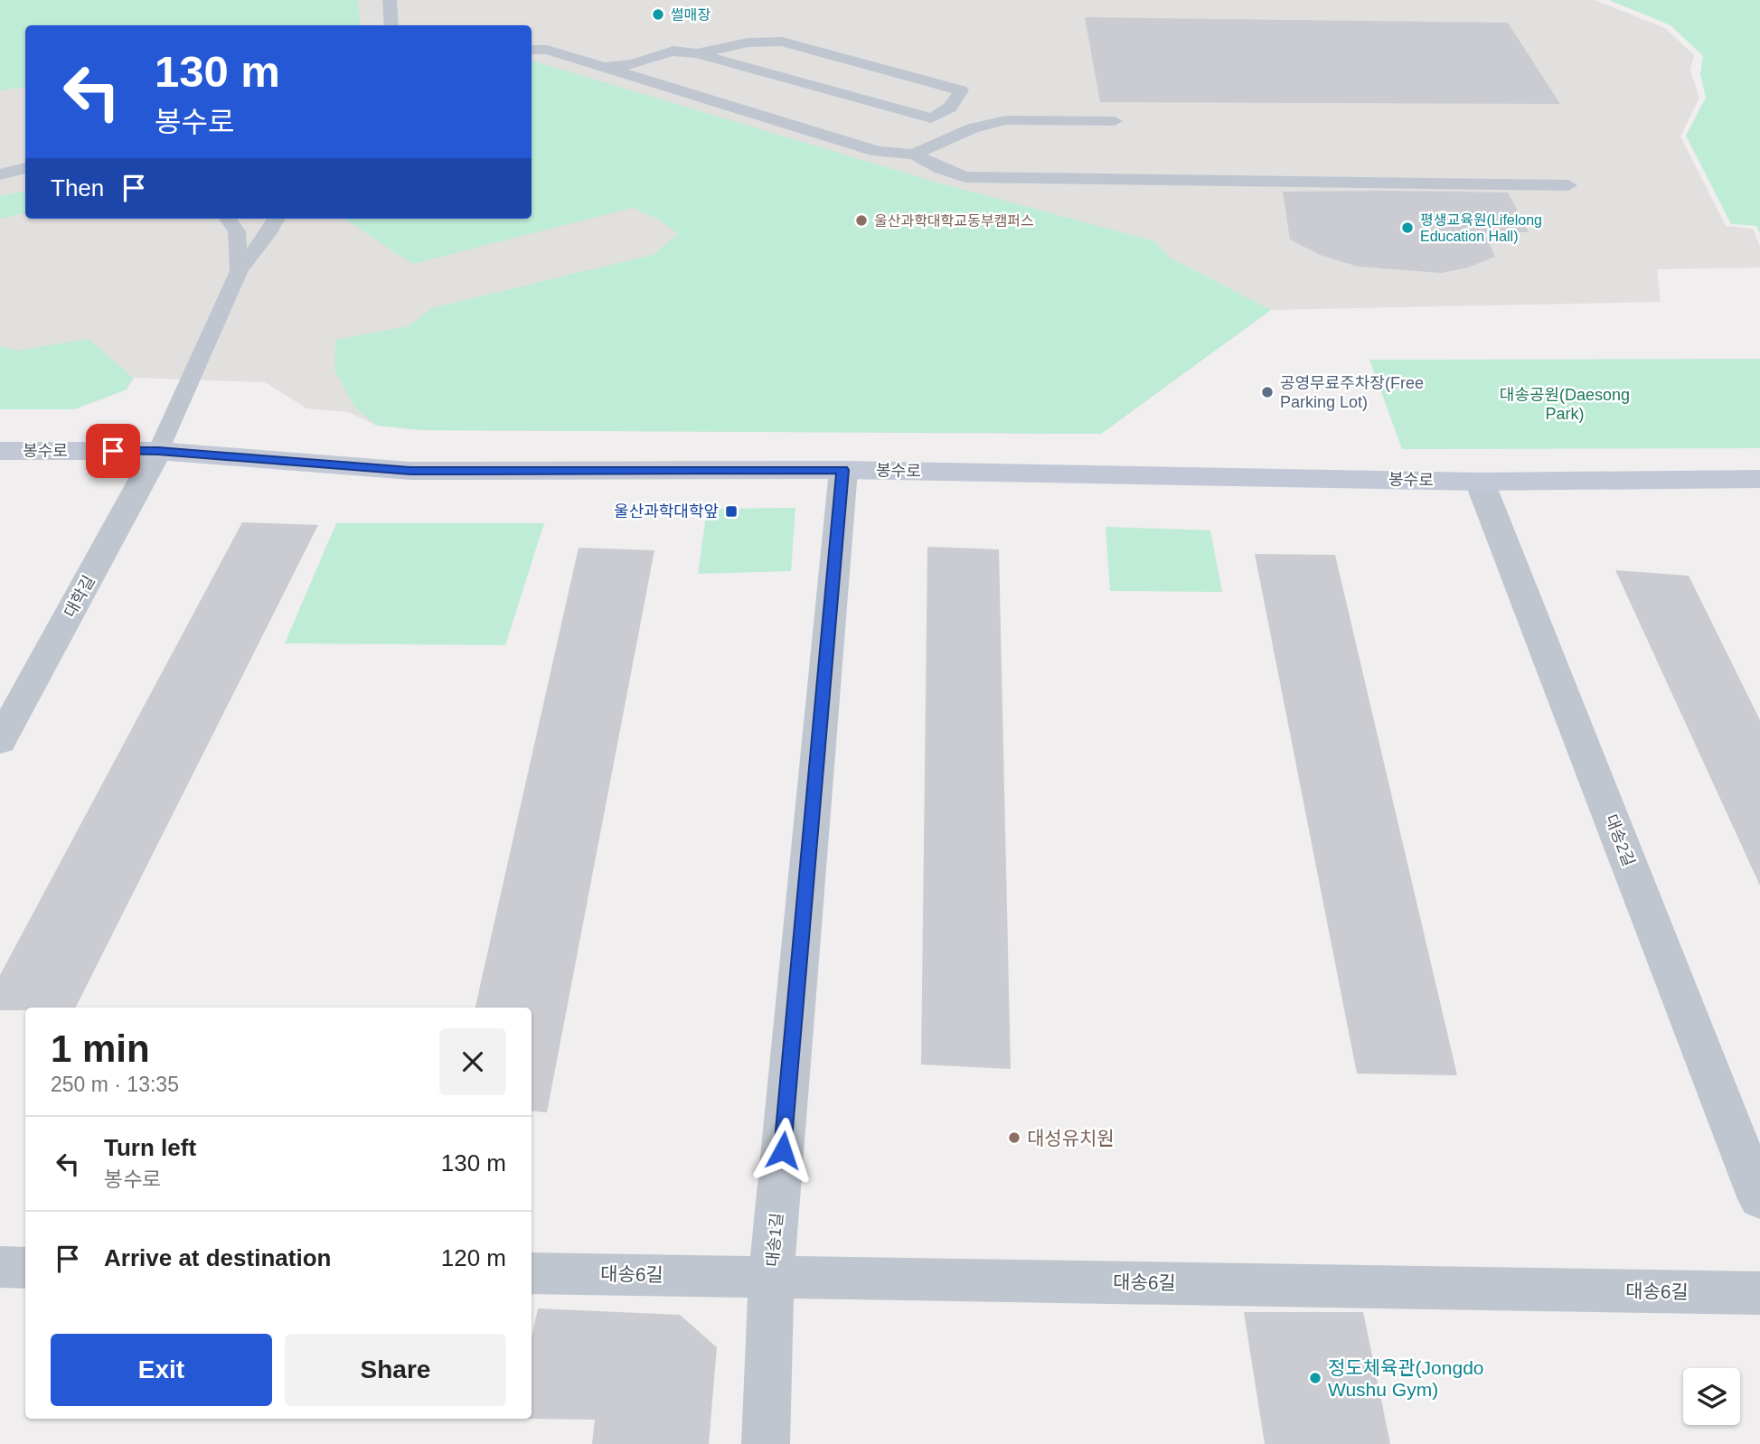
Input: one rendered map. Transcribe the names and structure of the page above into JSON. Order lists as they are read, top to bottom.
{
  "streets": {
    "main road": ["봉수로"],
    "street": [
      "대학길",
      "대송2길",
      "대송1길",
      "대송6길"
    ]
  },
  "crossings": [
    ["봉수로", "대학길"],
    ["봉수로", "대송2길"],
    ["봉수로", "대송1길"],
    ["대송1길", "대송6길"]
  ],
  "parks": ["대송공원(Daesong Park)"],
  "places": {
    "other": [
      "썰매장",
      "울산과학대학교동부캠퍼스",
      "평생교육원(Lifelong Education Hall)",
      "공영무료주차장(Free Parking Lot)",
      "대성유치원",
      "정도체육관(Jongdo Wushu Gym)"
    ],
    "transit": ["울산과학대학앞"]
  },
  "page": {
    "turn": ["130 m", "봉수로"],
    "then": "Then",
    "heading": ["1 min", "250 m · 13:35"],
    "list": [
      {
        "name": "Turn left",
        "note": "봉수로",
        "value": "130 m"
      },
      {
        "name": "Arrive at destination",
        "value": "120 m"
      }
    ],
    "buttons": ["Exit", "Share"]
  }
}
